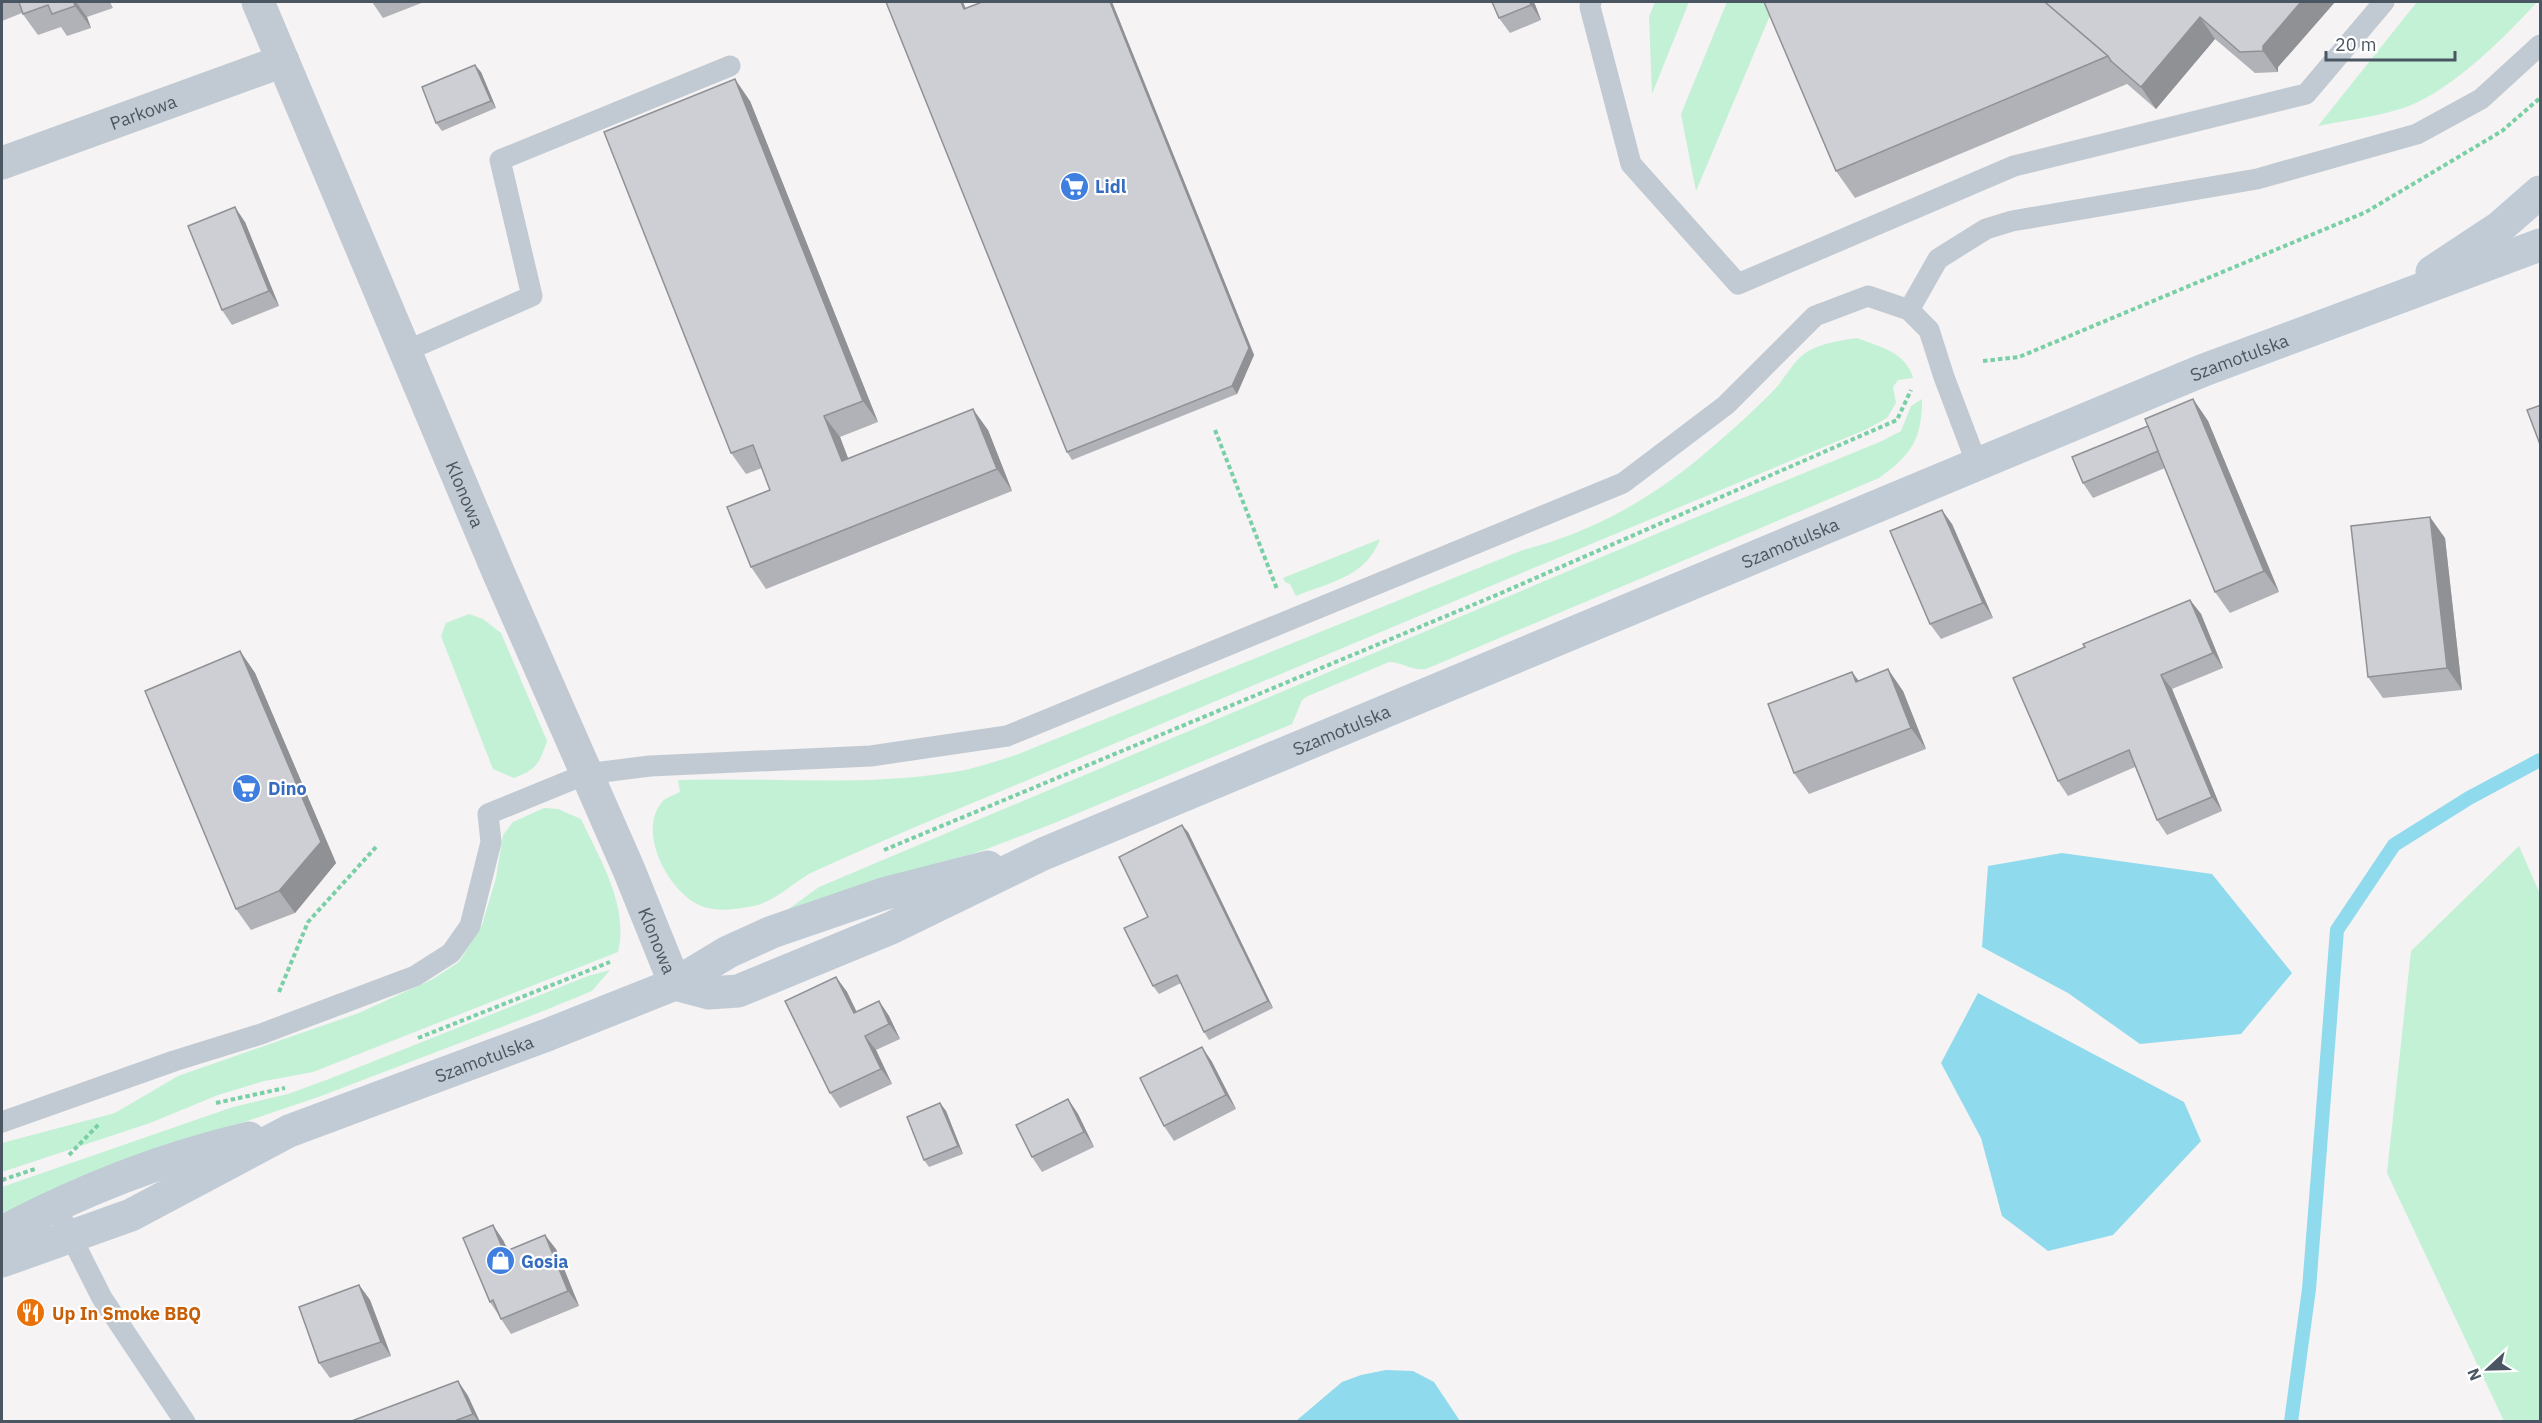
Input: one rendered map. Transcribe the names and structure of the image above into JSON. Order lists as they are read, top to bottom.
{
  "streets": {
    "street": ["Parkowa", "Szamotulska", "Klonowa"]
  },
  "crossings": [
    ["Parkowa", "Klonowa"],
    ["Szamotulska", "Klonowa"]
  ],
  "places": {
    "supermarket": ["Lidl", "Dino"],
    "shop": ["Gosia"],
    "restaurant": ["Up In Smoke BBQ"]
  },
  "scale_bar": "20 m",
  "north": "left"
}
